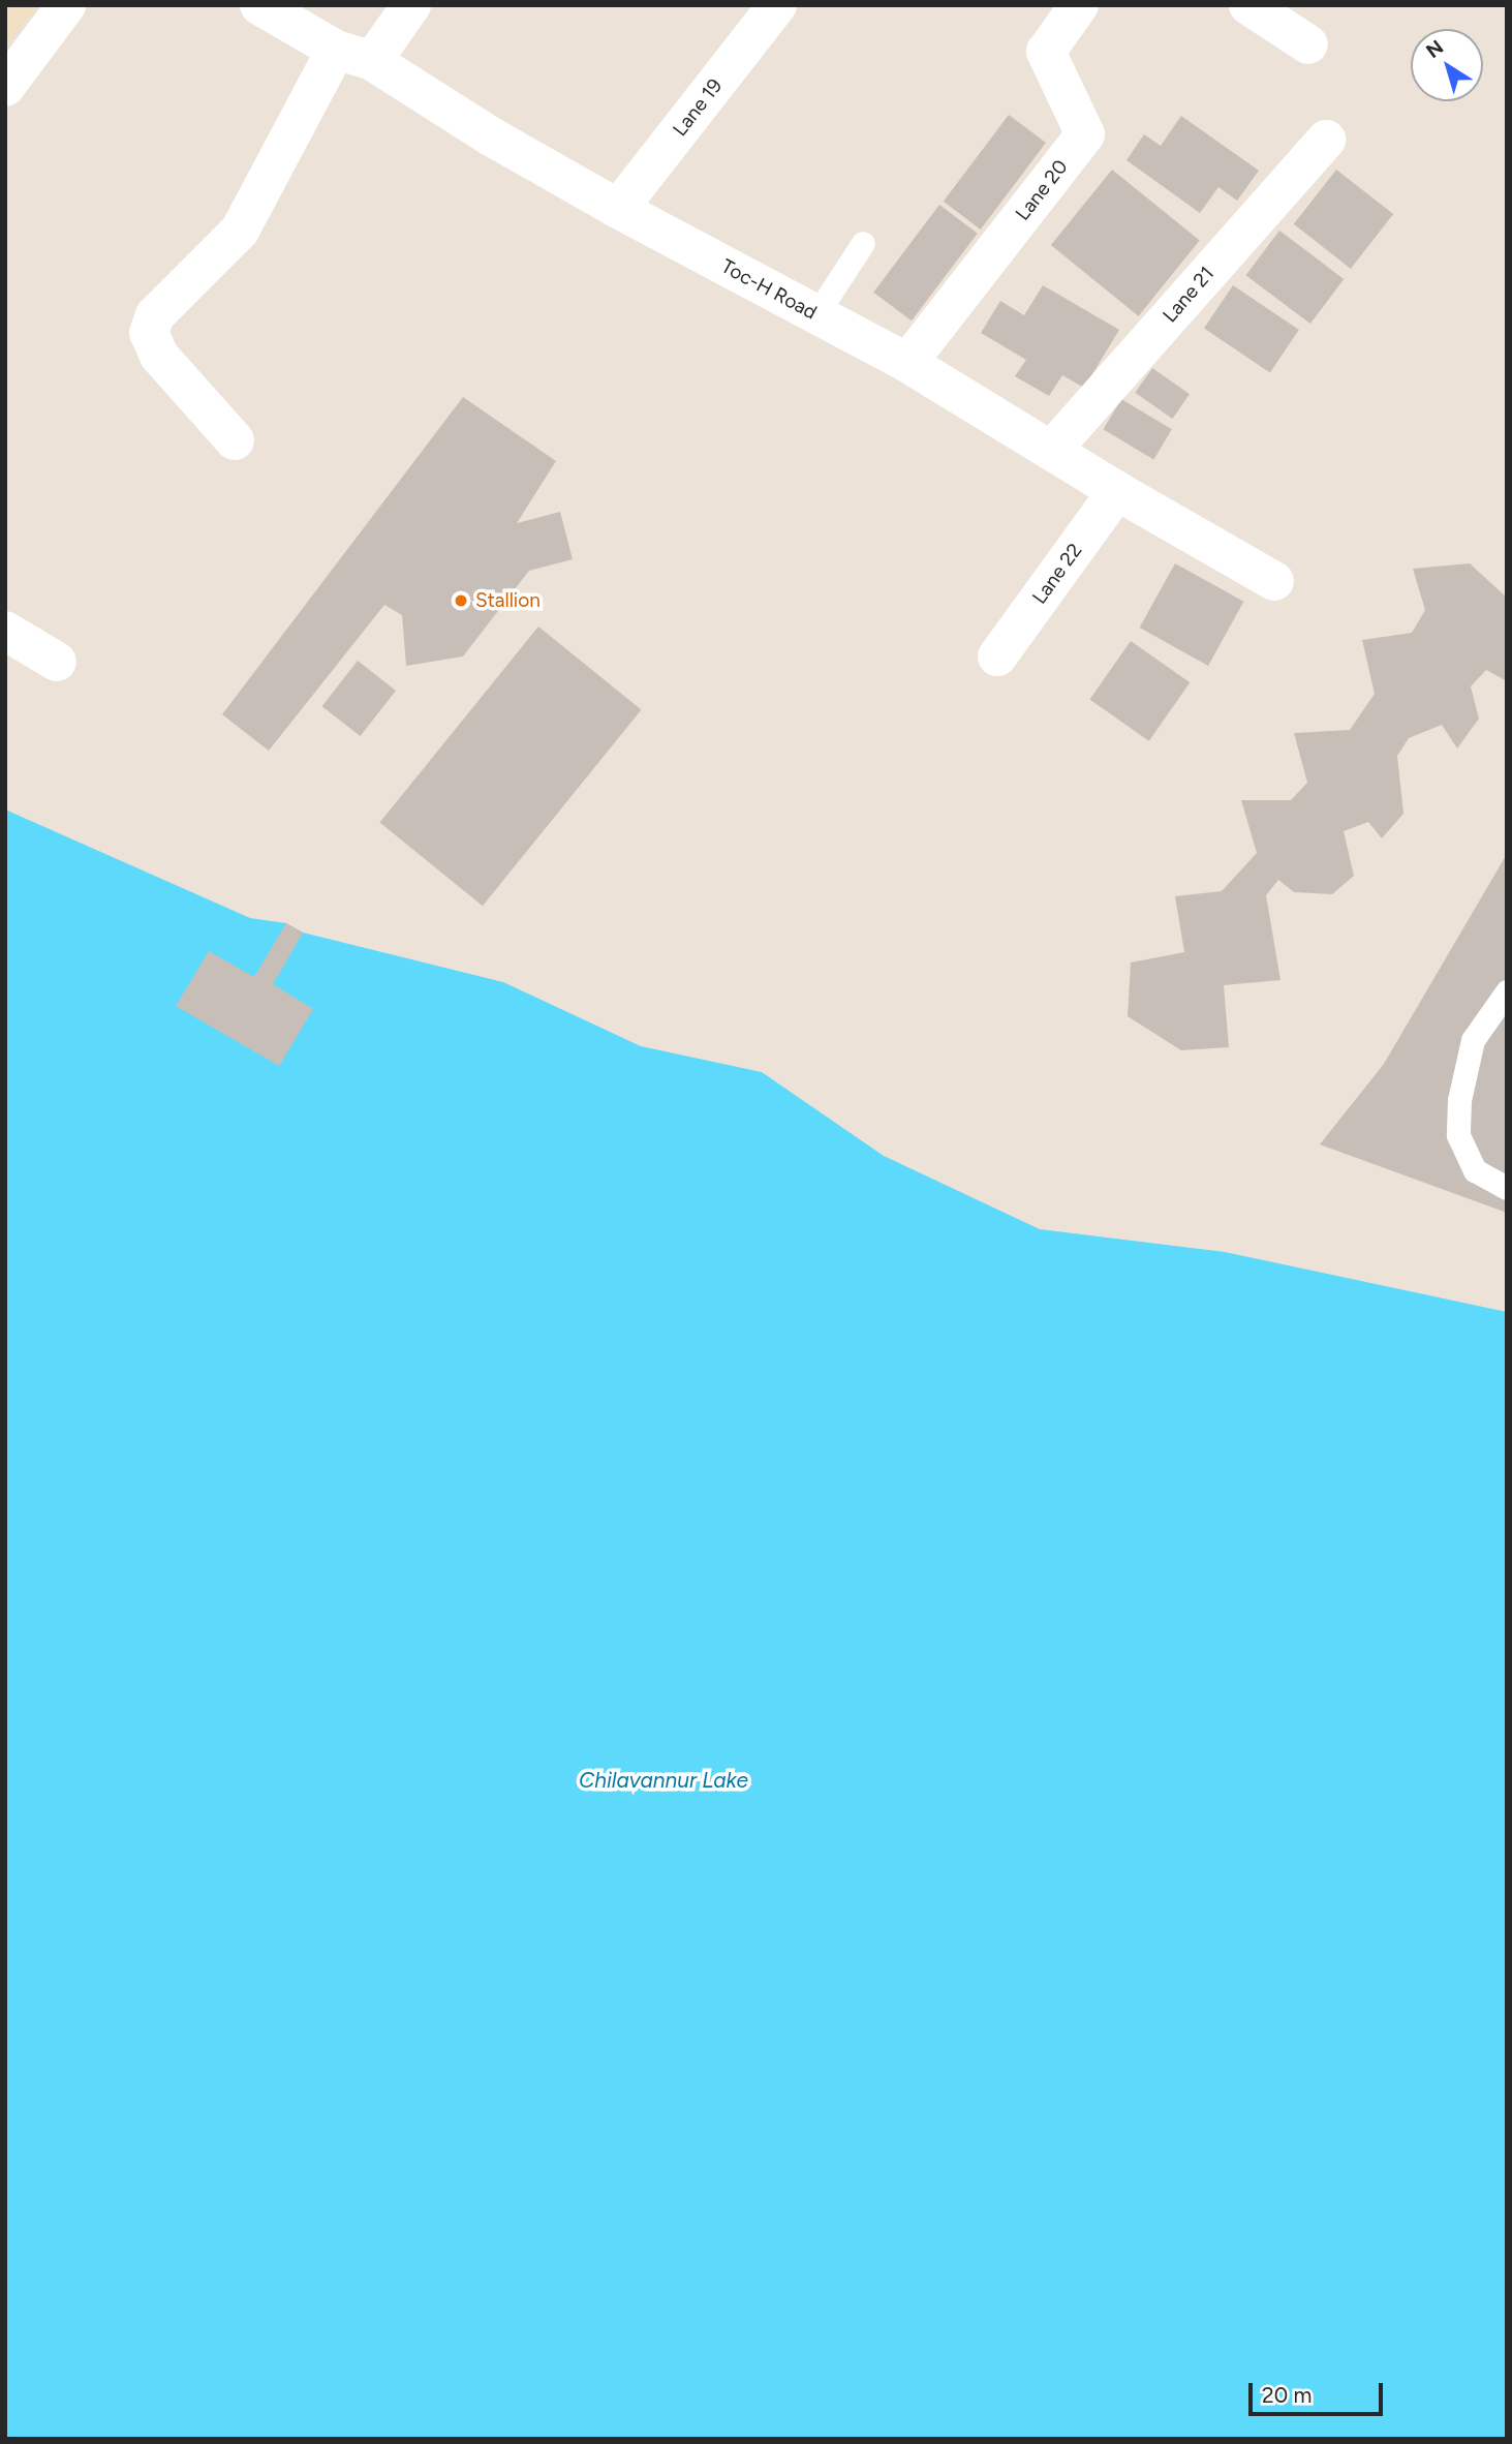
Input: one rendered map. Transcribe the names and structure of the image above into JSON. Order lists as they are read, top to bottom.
{
  "streets": {
    "street": [
      "Lane 19",
      "Lane 20",
      "Toc-H Road",
      "Lane 21",
      "Lane 22"
    ]
  },
  "crossings": [
    ["Lane 19", "Toc-H Road"],
    ["Lane 20", "Toc-H Road"],
    ["Toc-H Road", "Lane 21"],
    ["Toc-H Road", "Lane 22"]
  ],
  "water": ["Chilavannur Lake"],
  "places": ["Stallion"],
  "scale_bar": "20 m",
  "north": "top left"
}
